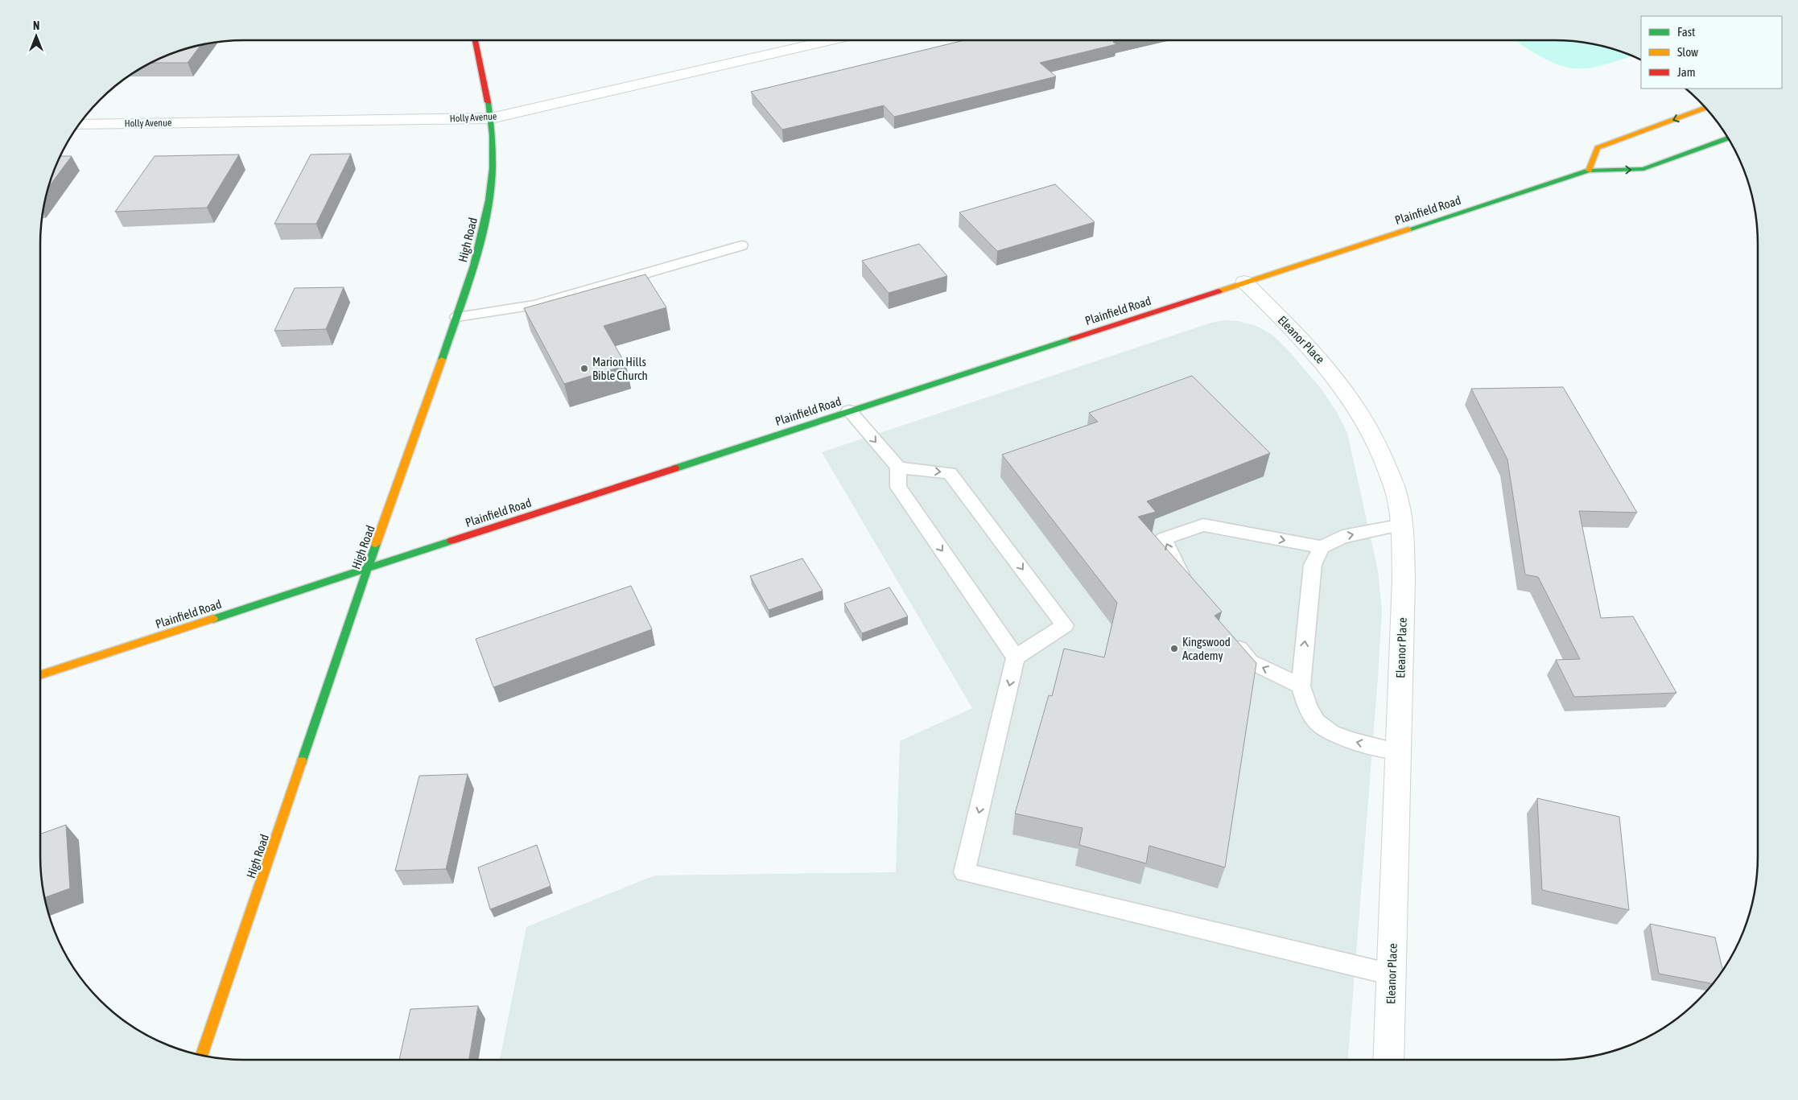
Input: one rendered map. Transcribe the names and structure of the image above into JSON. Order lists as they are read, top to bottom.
{
  "streets": {
    "main road": ["Plainfield Road", "High Road"],
    "street": ["Holly Avenue", "Eleanor Place"]
  },
  "crossings": [
    ["Holly Avenue", "High Road"],
    ["Plainfield Road", "High Road"],
    ["Plainfield Road", "Eleanor Place"]
  ],
  "places": ["Marion Hills Bible Church", "Kingswood Academy"],
  "legend": ["Fast", "Slow", "Jam"],
  "north": "top"
}
